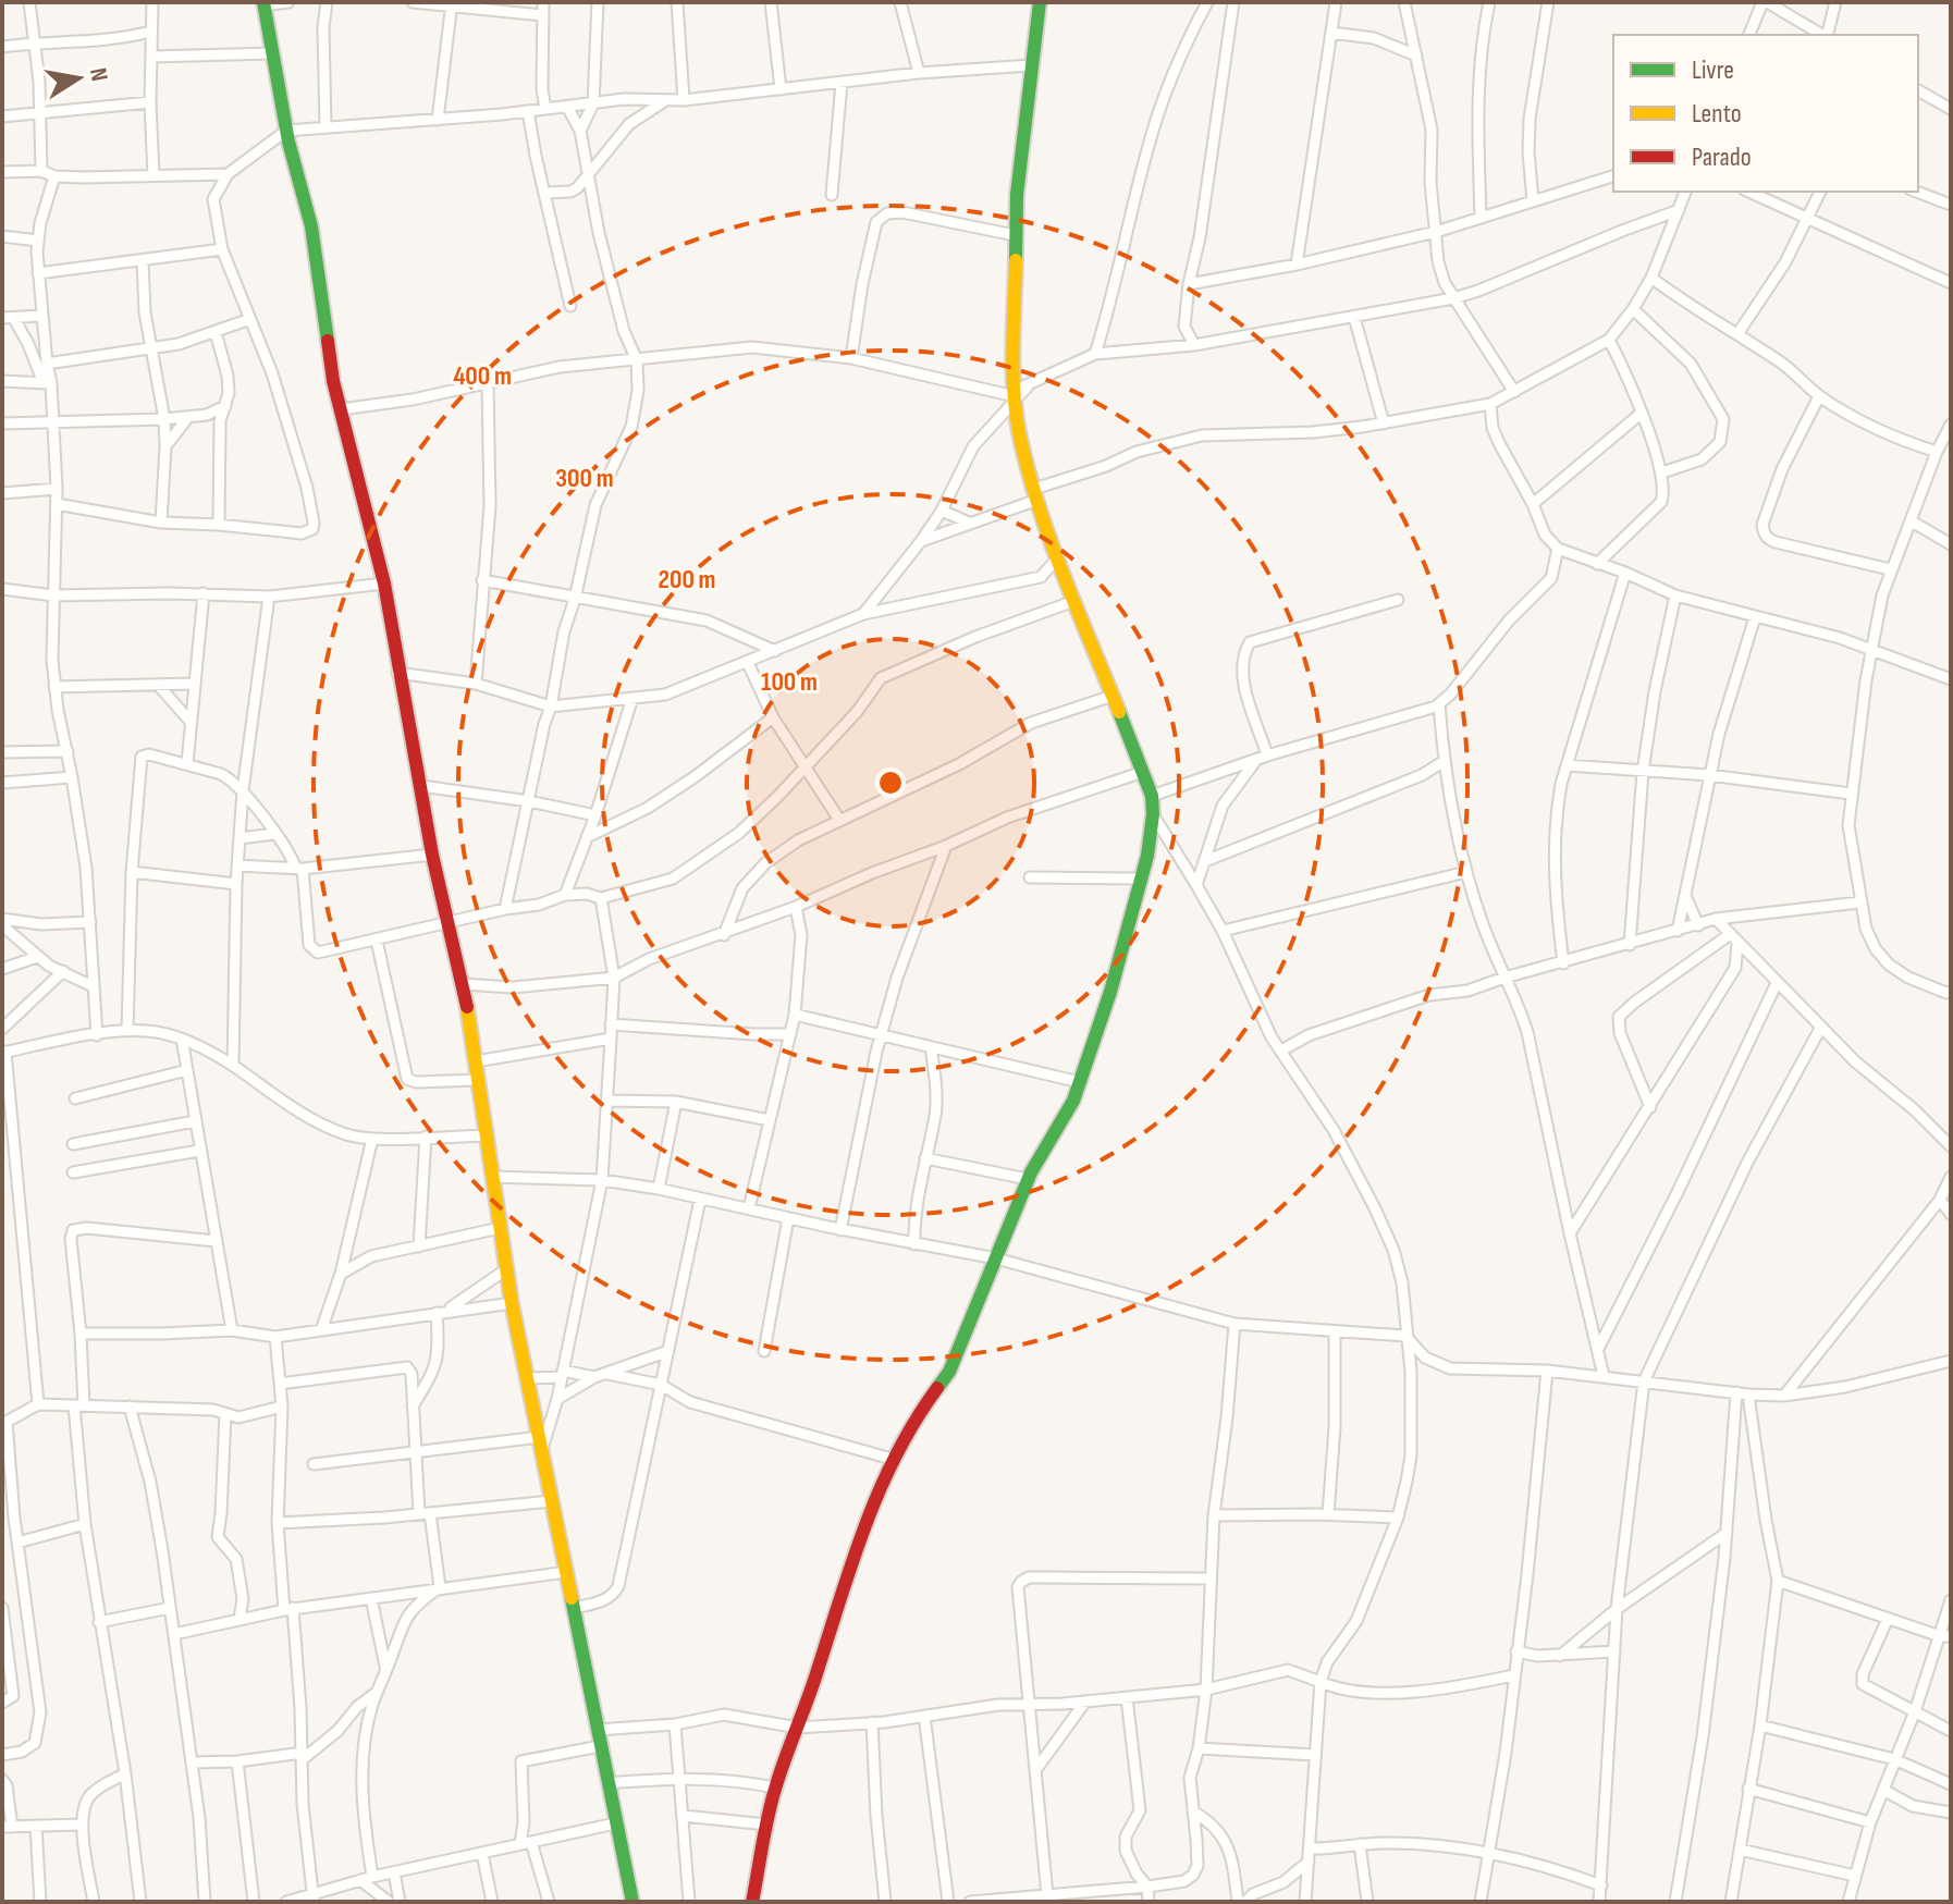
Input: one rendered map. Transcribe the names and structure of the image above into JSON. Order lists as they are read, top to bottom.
{
  "legend": ["Livre", "Lento", "Parado"],
  "north": "right",
  "rings": [
    "400 m",
    "300 m",
    "200 m",
    "100 m"
  ]
}
